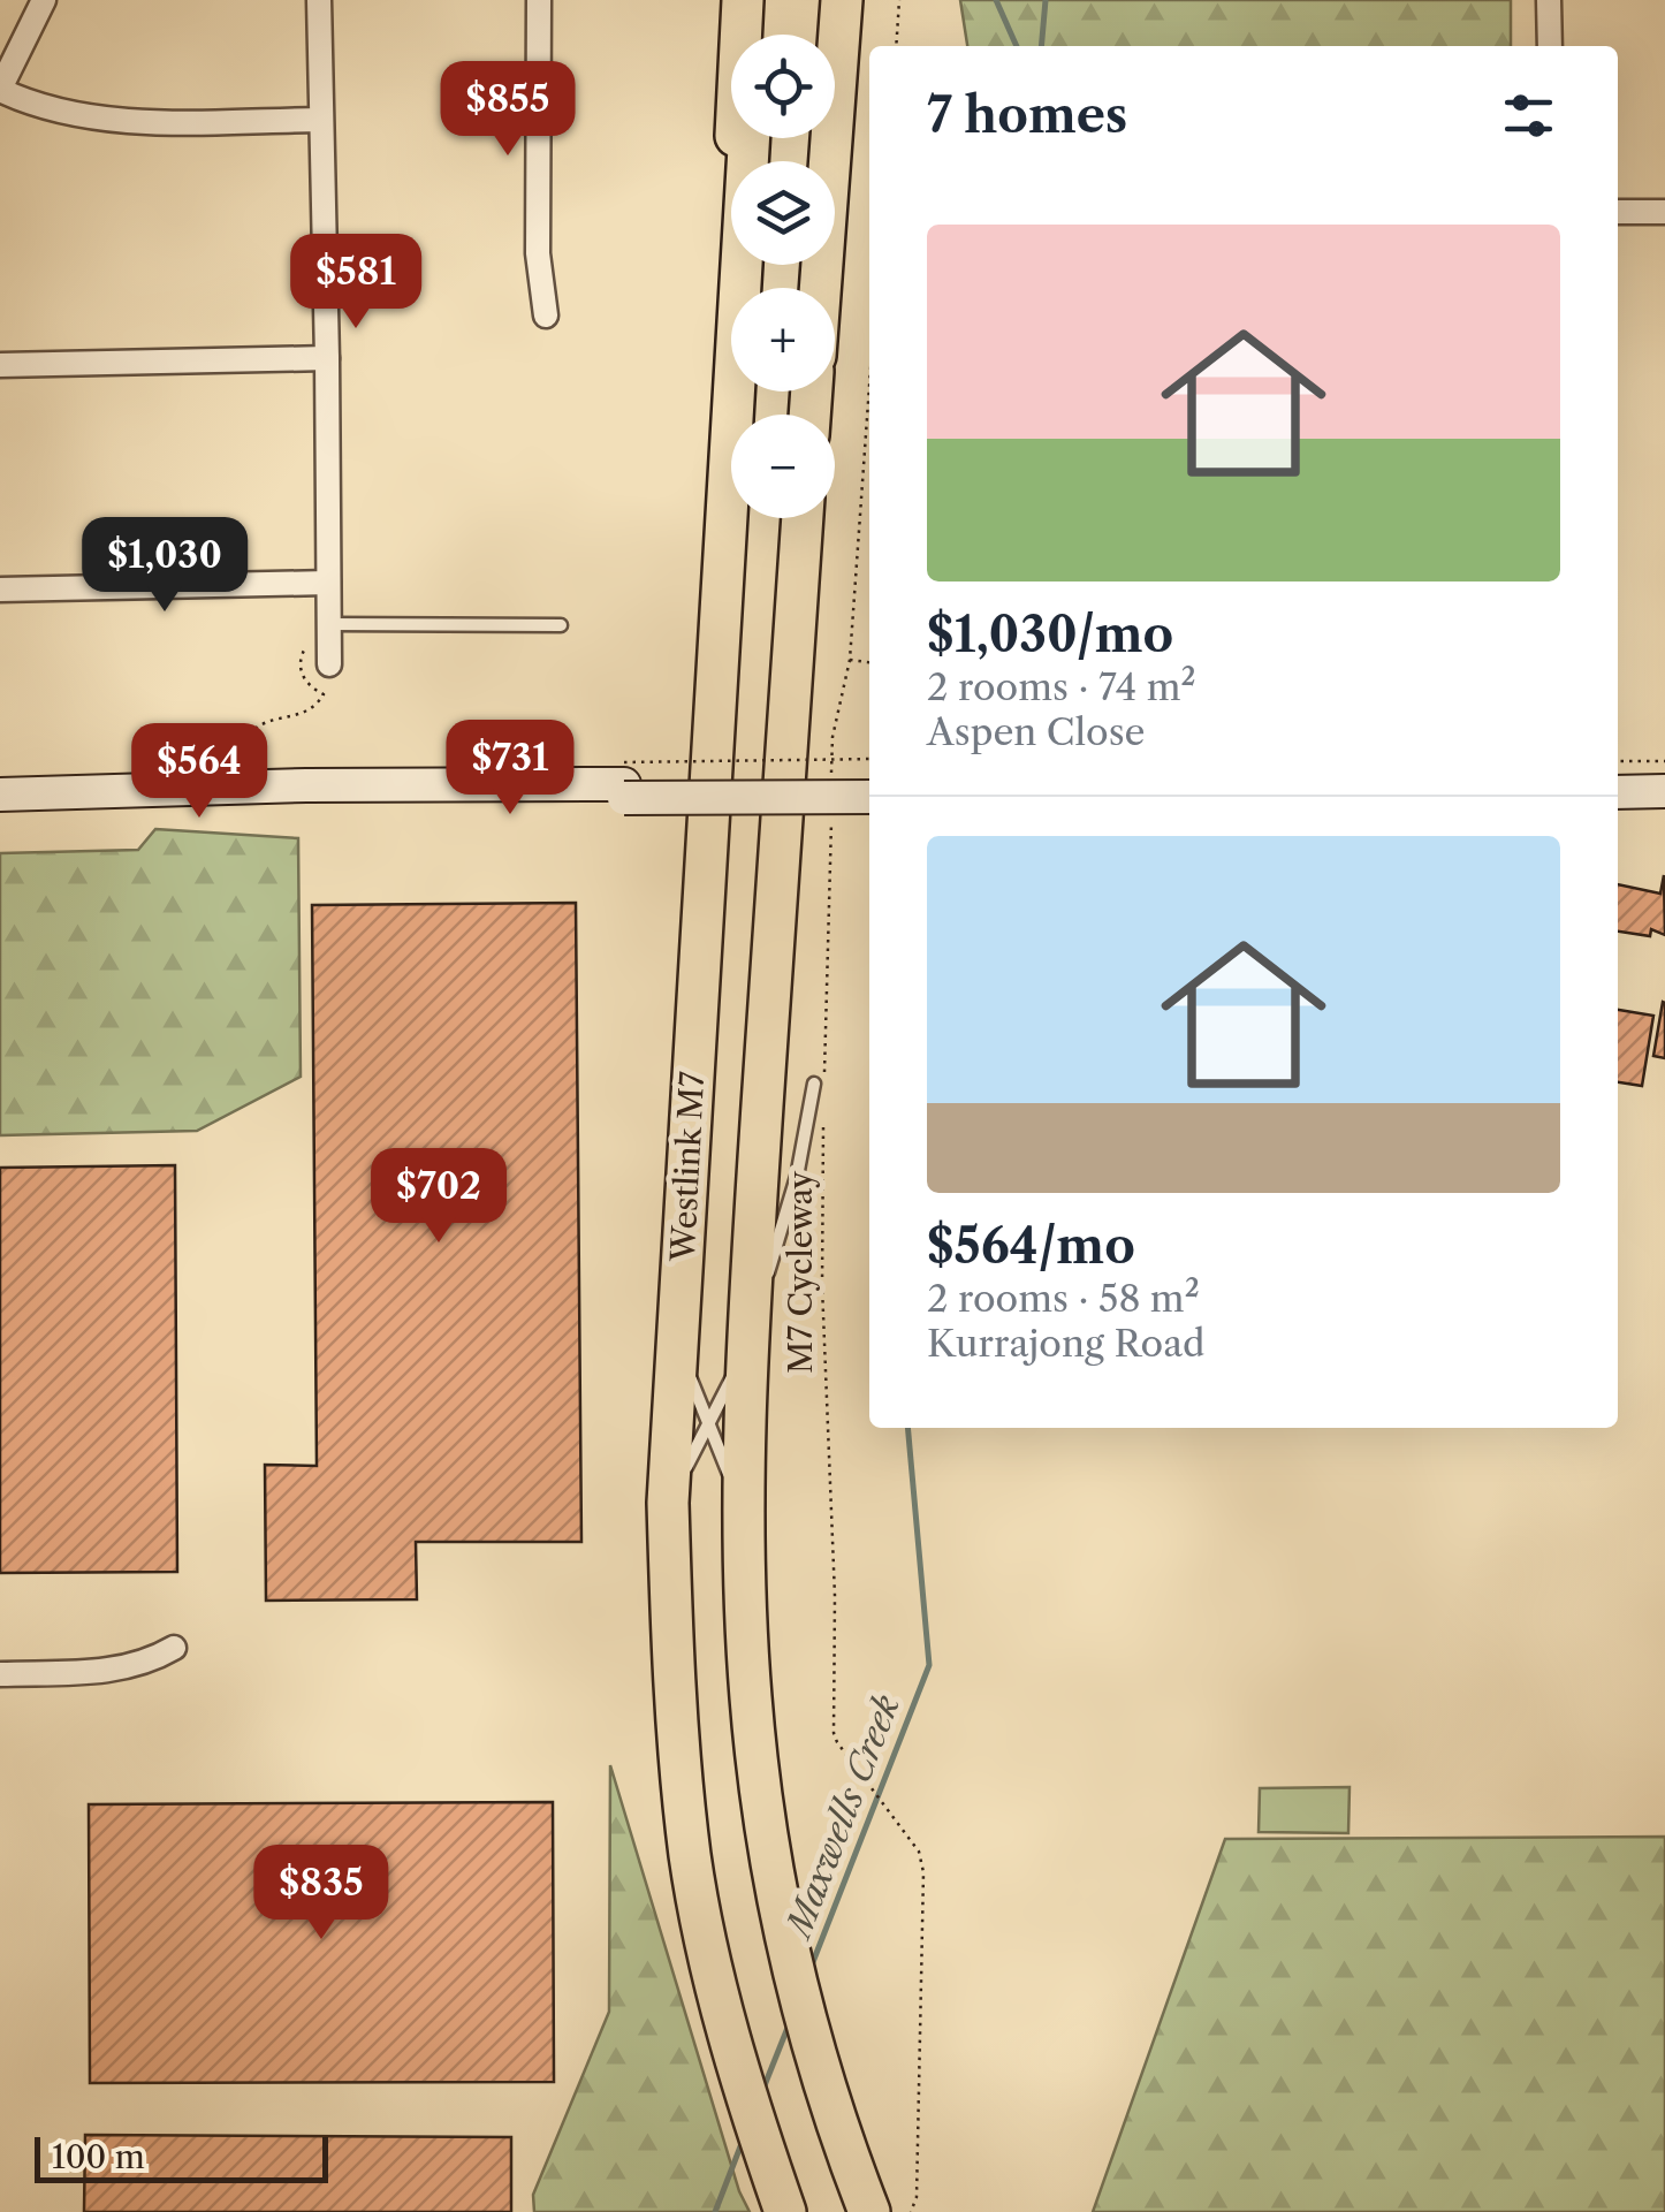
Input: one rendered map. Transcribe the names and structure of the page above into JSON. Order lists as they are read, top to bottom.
{
  "streets": {
    "highway": ["Westlink M7"],
    "path": ["M7 Cycleway"]
  },
  "water": ["Maxwells Creek"],
  "scale_bar": "100 m",
  "page": {
    "map_buttons": ["+", "−"],
    "heading": "7 homes",
    "price": [
      "$855",
      "$581",
      "$1,030",
      "$731",
      "$564",
      "$702",
      "$835"
    ],
    "list": [
      {
        "name": "$1,030/mo",
        "note": "2 rooms · 74 m² · Aspen Close"
      },
      {
        "name": "$564/mo",
        "note": "2 rooms · 58 m² · Kurrajong Road"
      }
    ],
    "scale": "100 m"
  }
}
